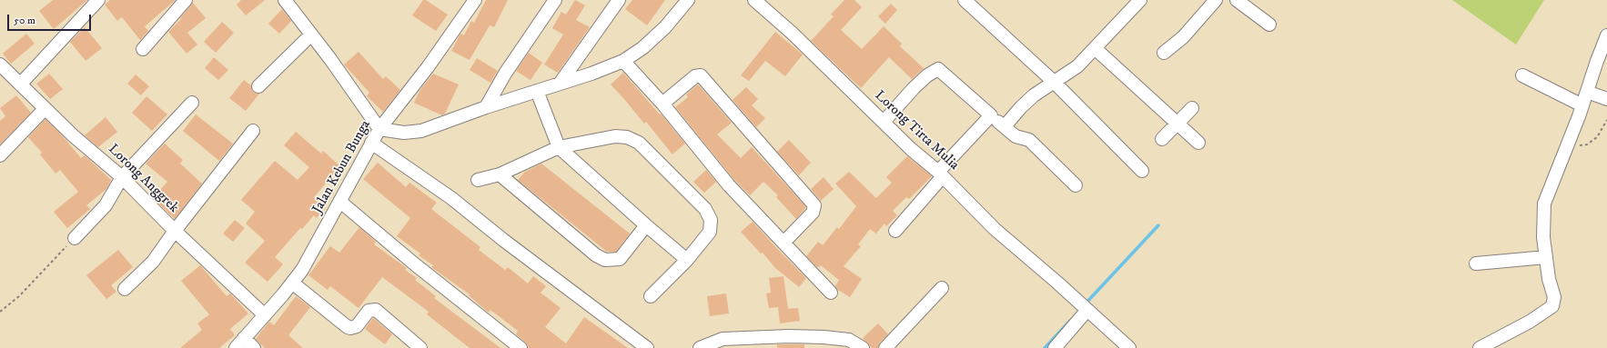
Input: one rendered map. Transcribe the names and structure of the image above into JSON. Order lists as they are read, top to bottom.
{
  "streets": {
    "street": ["Lorong Tirta Mulia", "Jalan Kebun Bunga", "Lorong Anggrek"]
  },
  "crossings": [
    ["Jalan Kebun Bunga", "Lorong Anggrek"]
  ],
  "scale_bar": "50 m"
}
